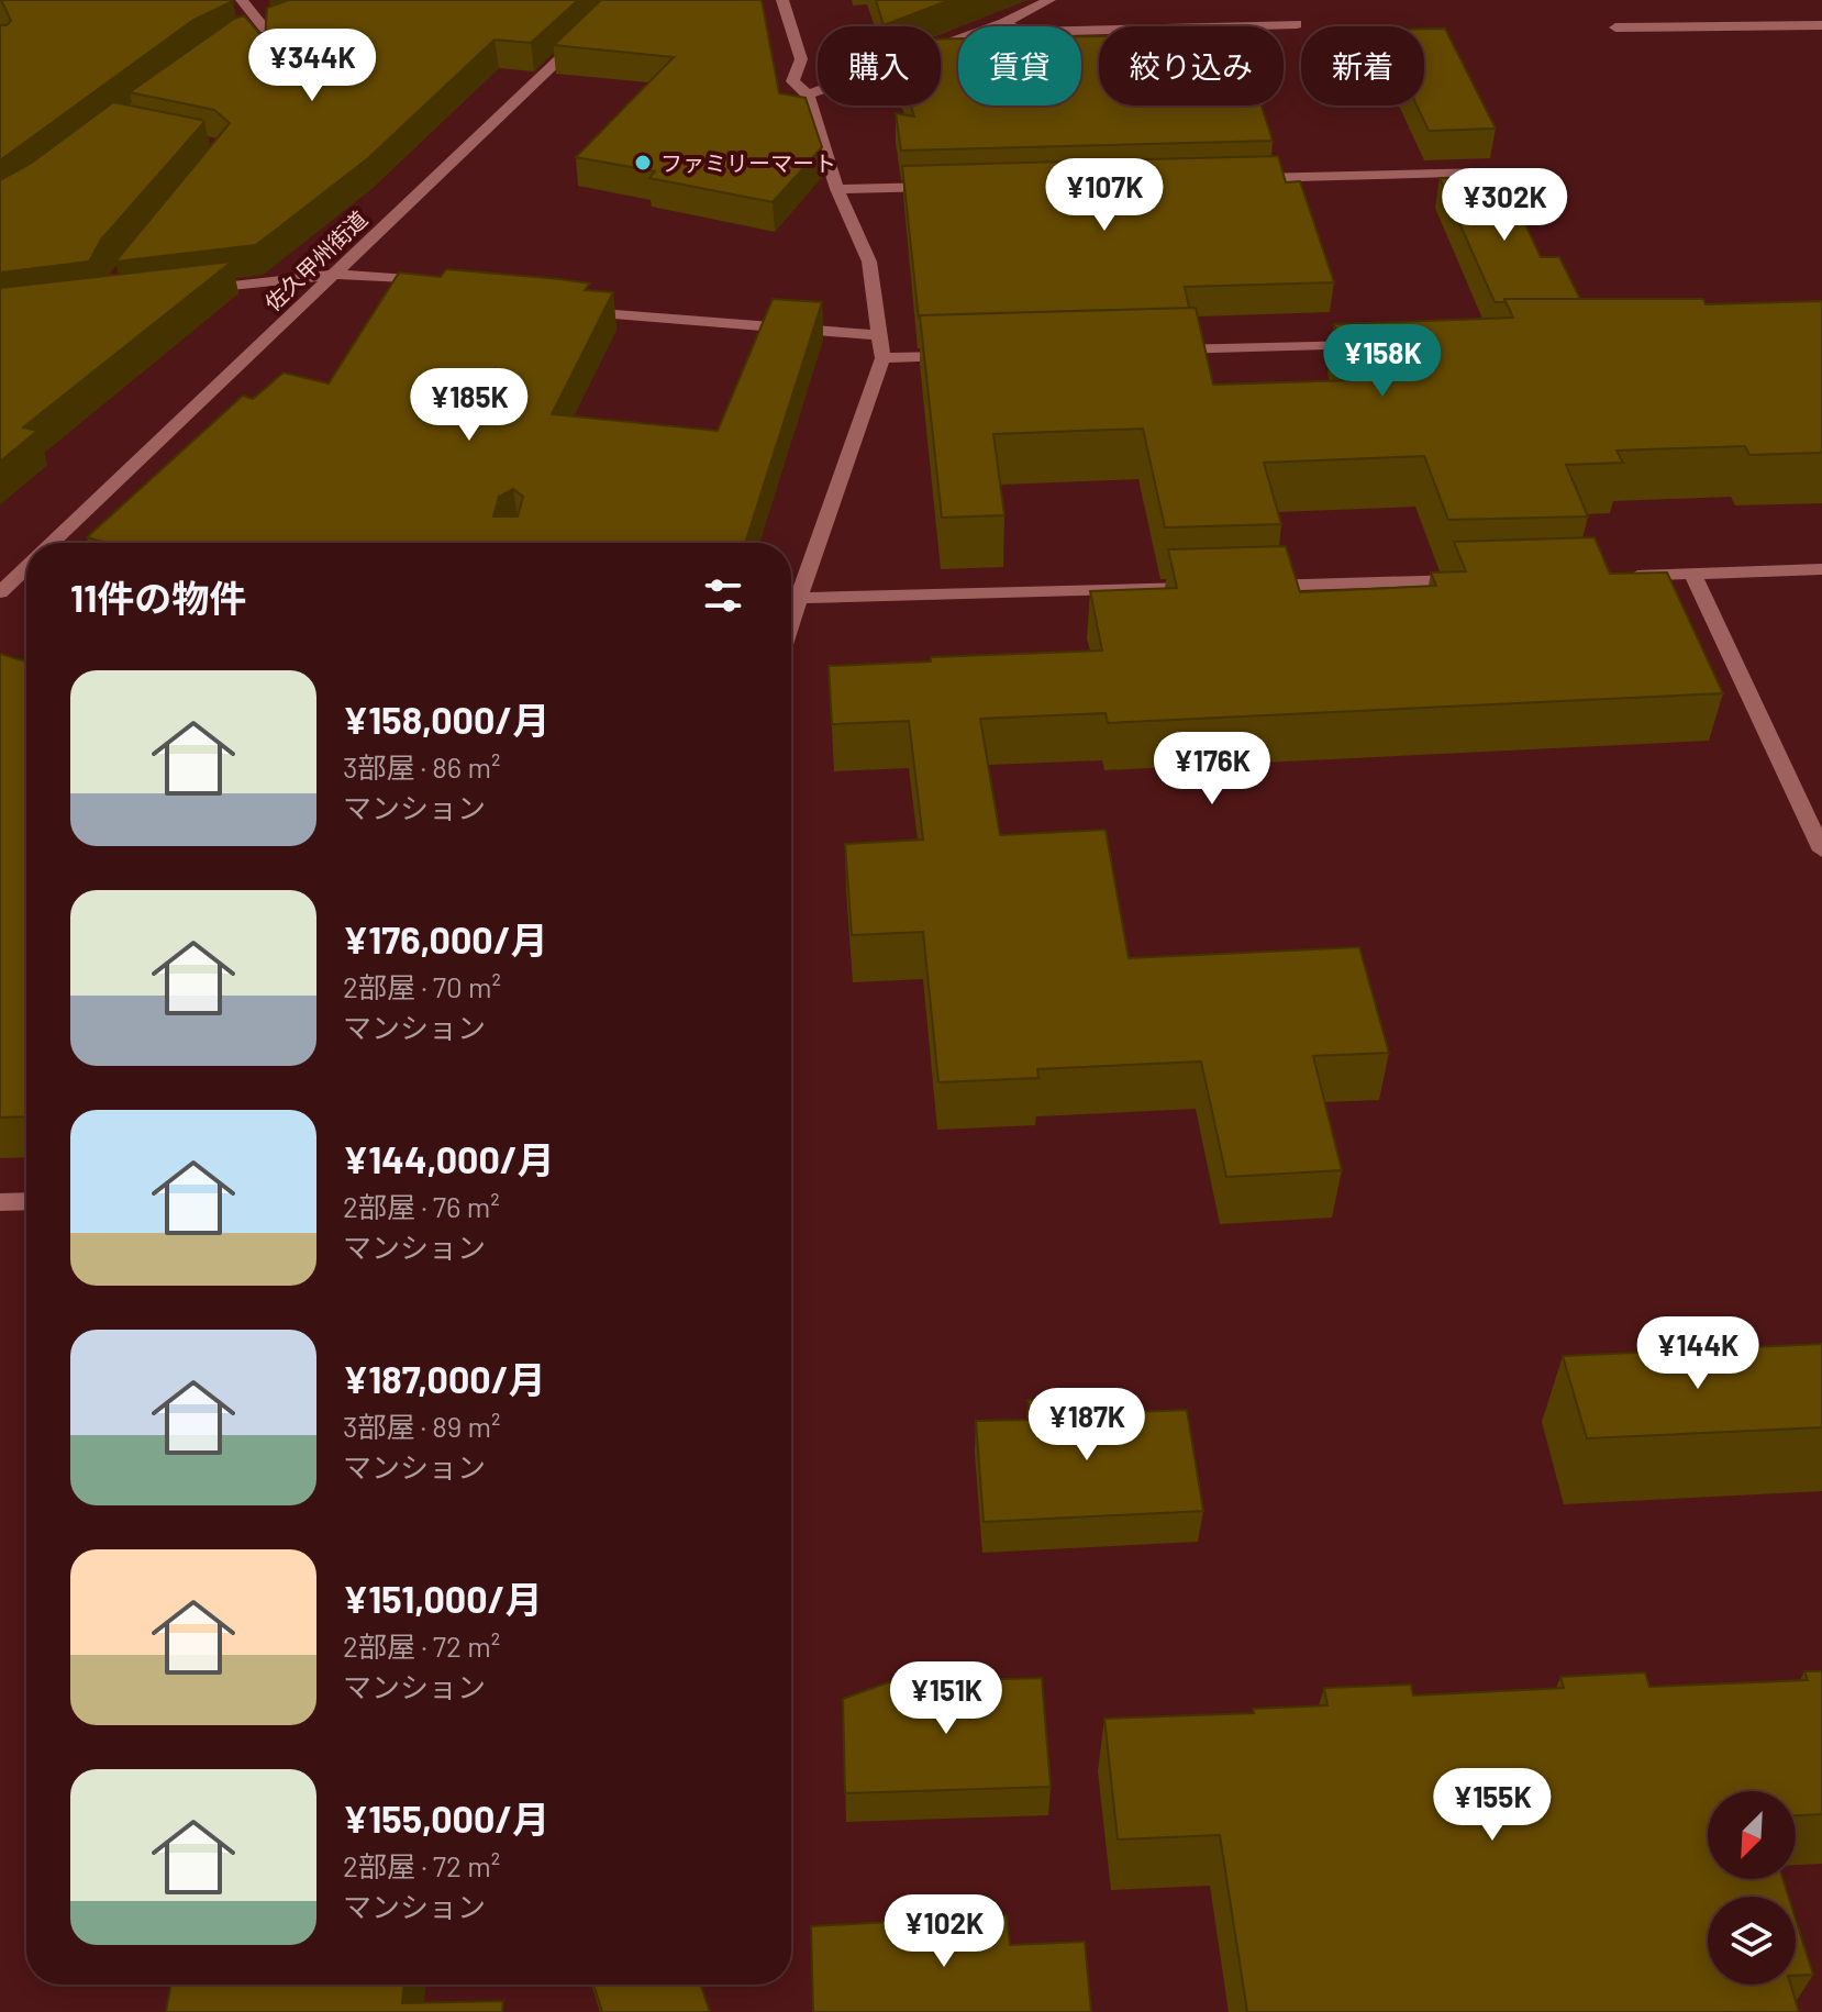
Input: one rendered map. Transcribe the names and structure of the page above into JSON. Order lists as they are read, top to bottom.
{
  "streets": {
    "street": ["佐久甲州街道"]
  },
  "places": ["ファミリーマート"],
  "north": "bottom left",
  "page": {
    "chip": [
      "購入",
      "賃貸",
      "絞り込み",
      "新着"
    ],
    "price": [
      "¥344K",
      "¥107K",
      "¥302K",
      "¥158K",
      "¥185K",
      "¥176K",
      "¥144K",
      "¥187K",
      "¥151K",
      "¥155K",
      "¥102K"
    ],
    "heading": "11件の物件",
    "list": [
      {
        "name": "¥158,000/月",
        "note": "3部屋 · 86 m² · マンション"
      },
      {
        "name": "¥176,000/月",
        "note": "2部屋 · 70 m² · マンション"
      },
      {
        "name": "¥144,000/月",
        "note": "2部屋 · 76 m² · マンション"
      },
      {
        "name": "¥187,000/月",
        "note": "3部屋 · 89 m² · マンション"
      },
      {
        "name": "¥151,000/月",
        "note": "2部屋 · 72 m² · マンション"
      },
      {
        "name": "¥155,000/月",
        "note": "2部屋 · 72 m² · マンション"
      }
    ]
  }
}
